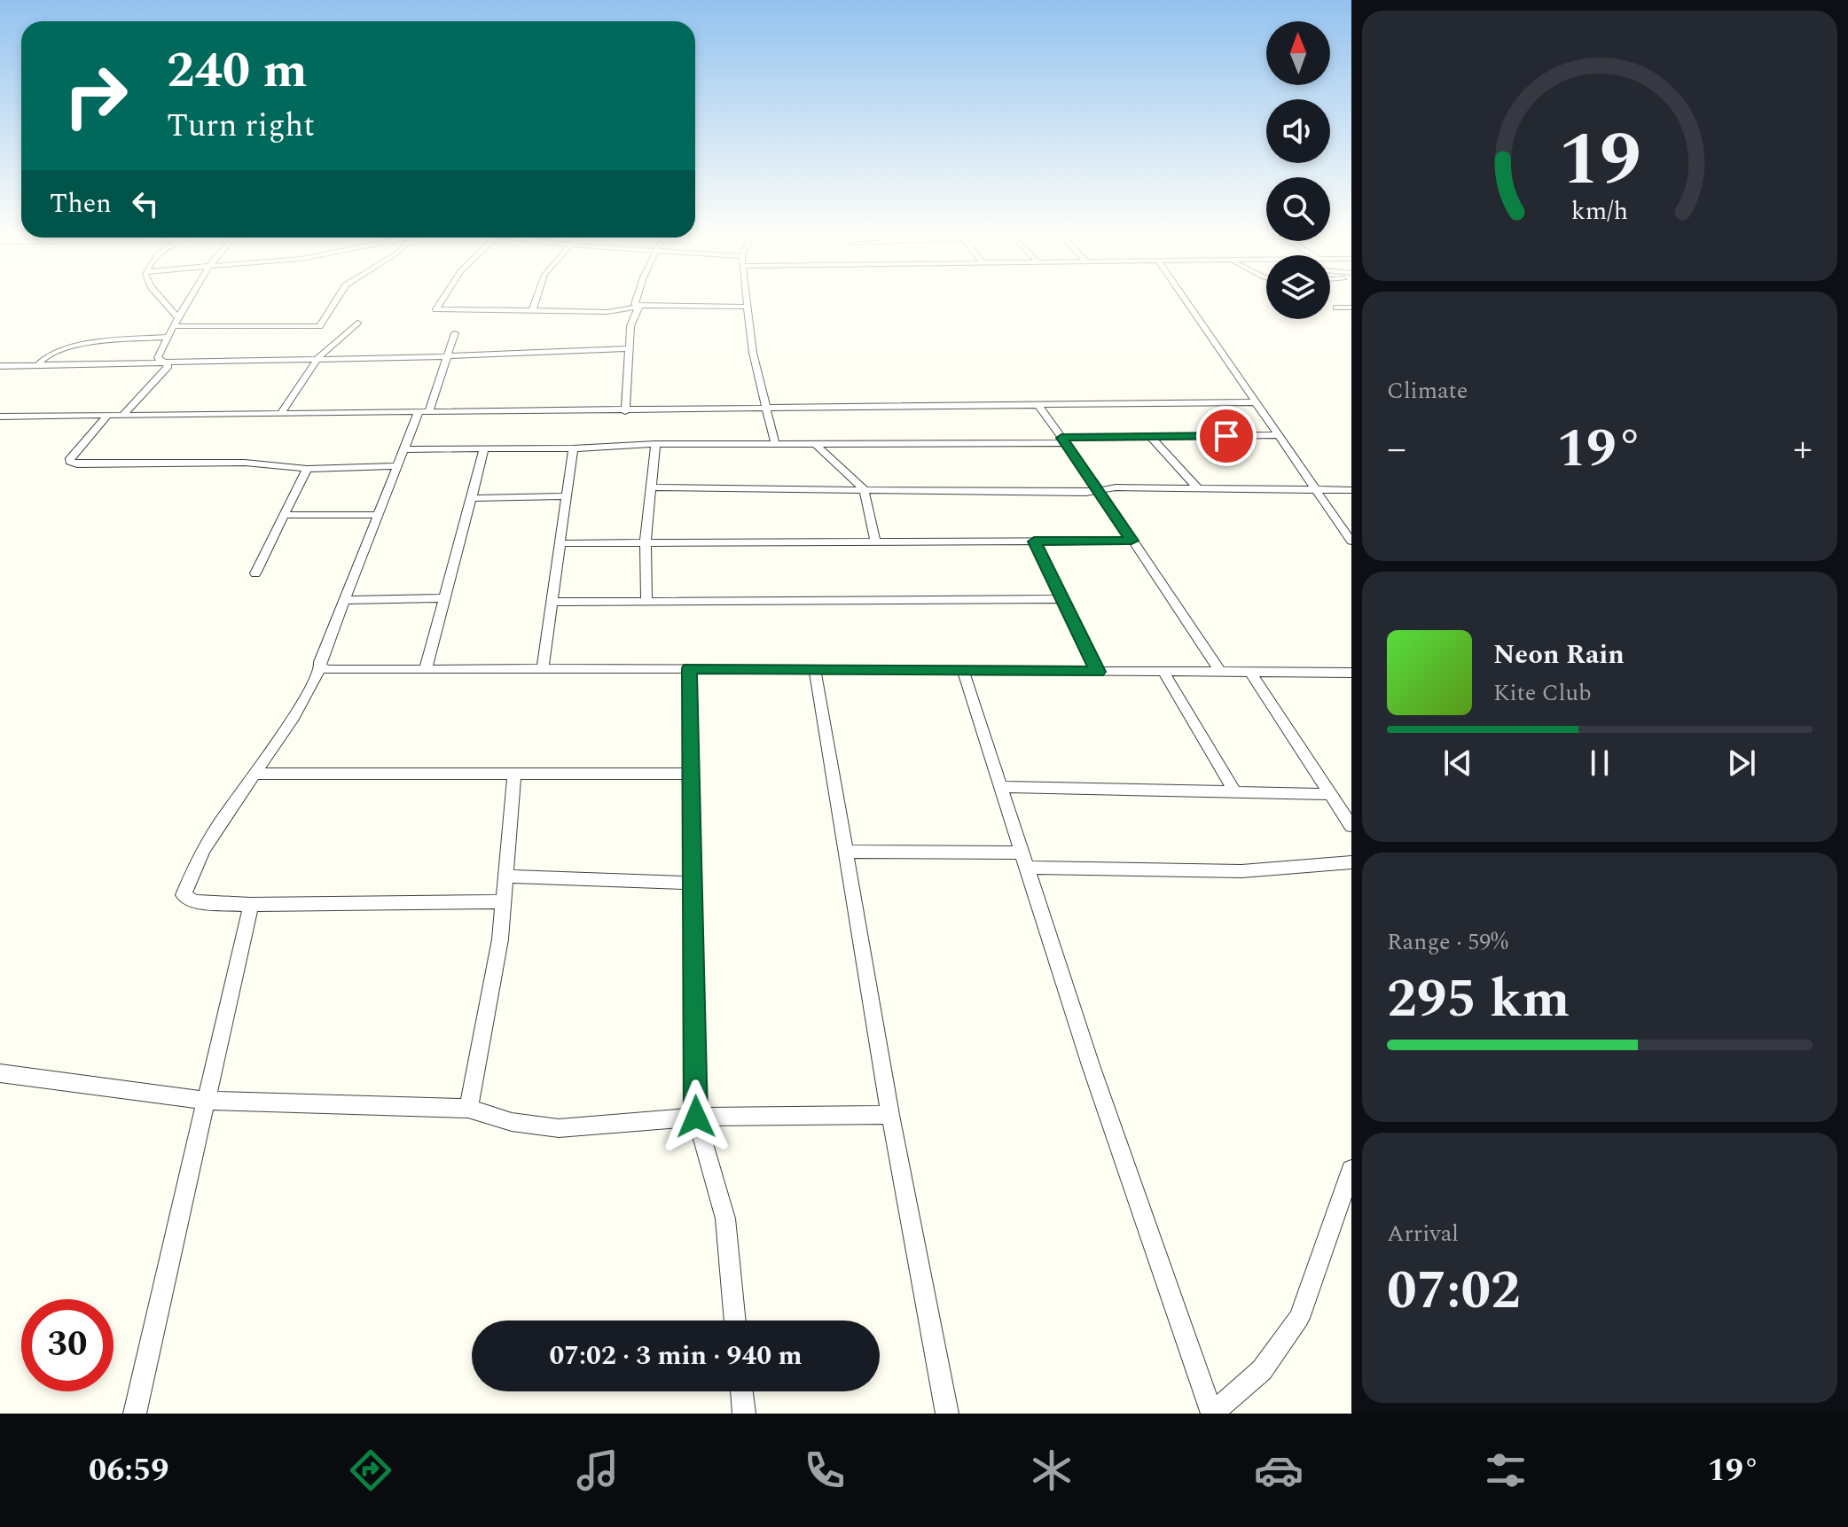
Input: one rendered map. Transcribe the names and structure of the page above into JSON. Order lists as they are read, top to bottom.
{
  "north": "top",
  "page": {
    "turn": ["240 m", "Turn right"],
    "then": "Then",
    "tile": [
      "Climate",
      ["Range · 59%", "295 km"],
      ["Arrival", "07:02"]
    ],
    "heat": ["−", "19°", "+"],
    "song": ["Neon Rain", "Kite Club"],
    "limit": "30",
    "trip": "07:02 · 3 min · 940 m",
    "tabs": ["06:59", "19°"],
    "gauge": ["19", "km/h"]
  }
}
